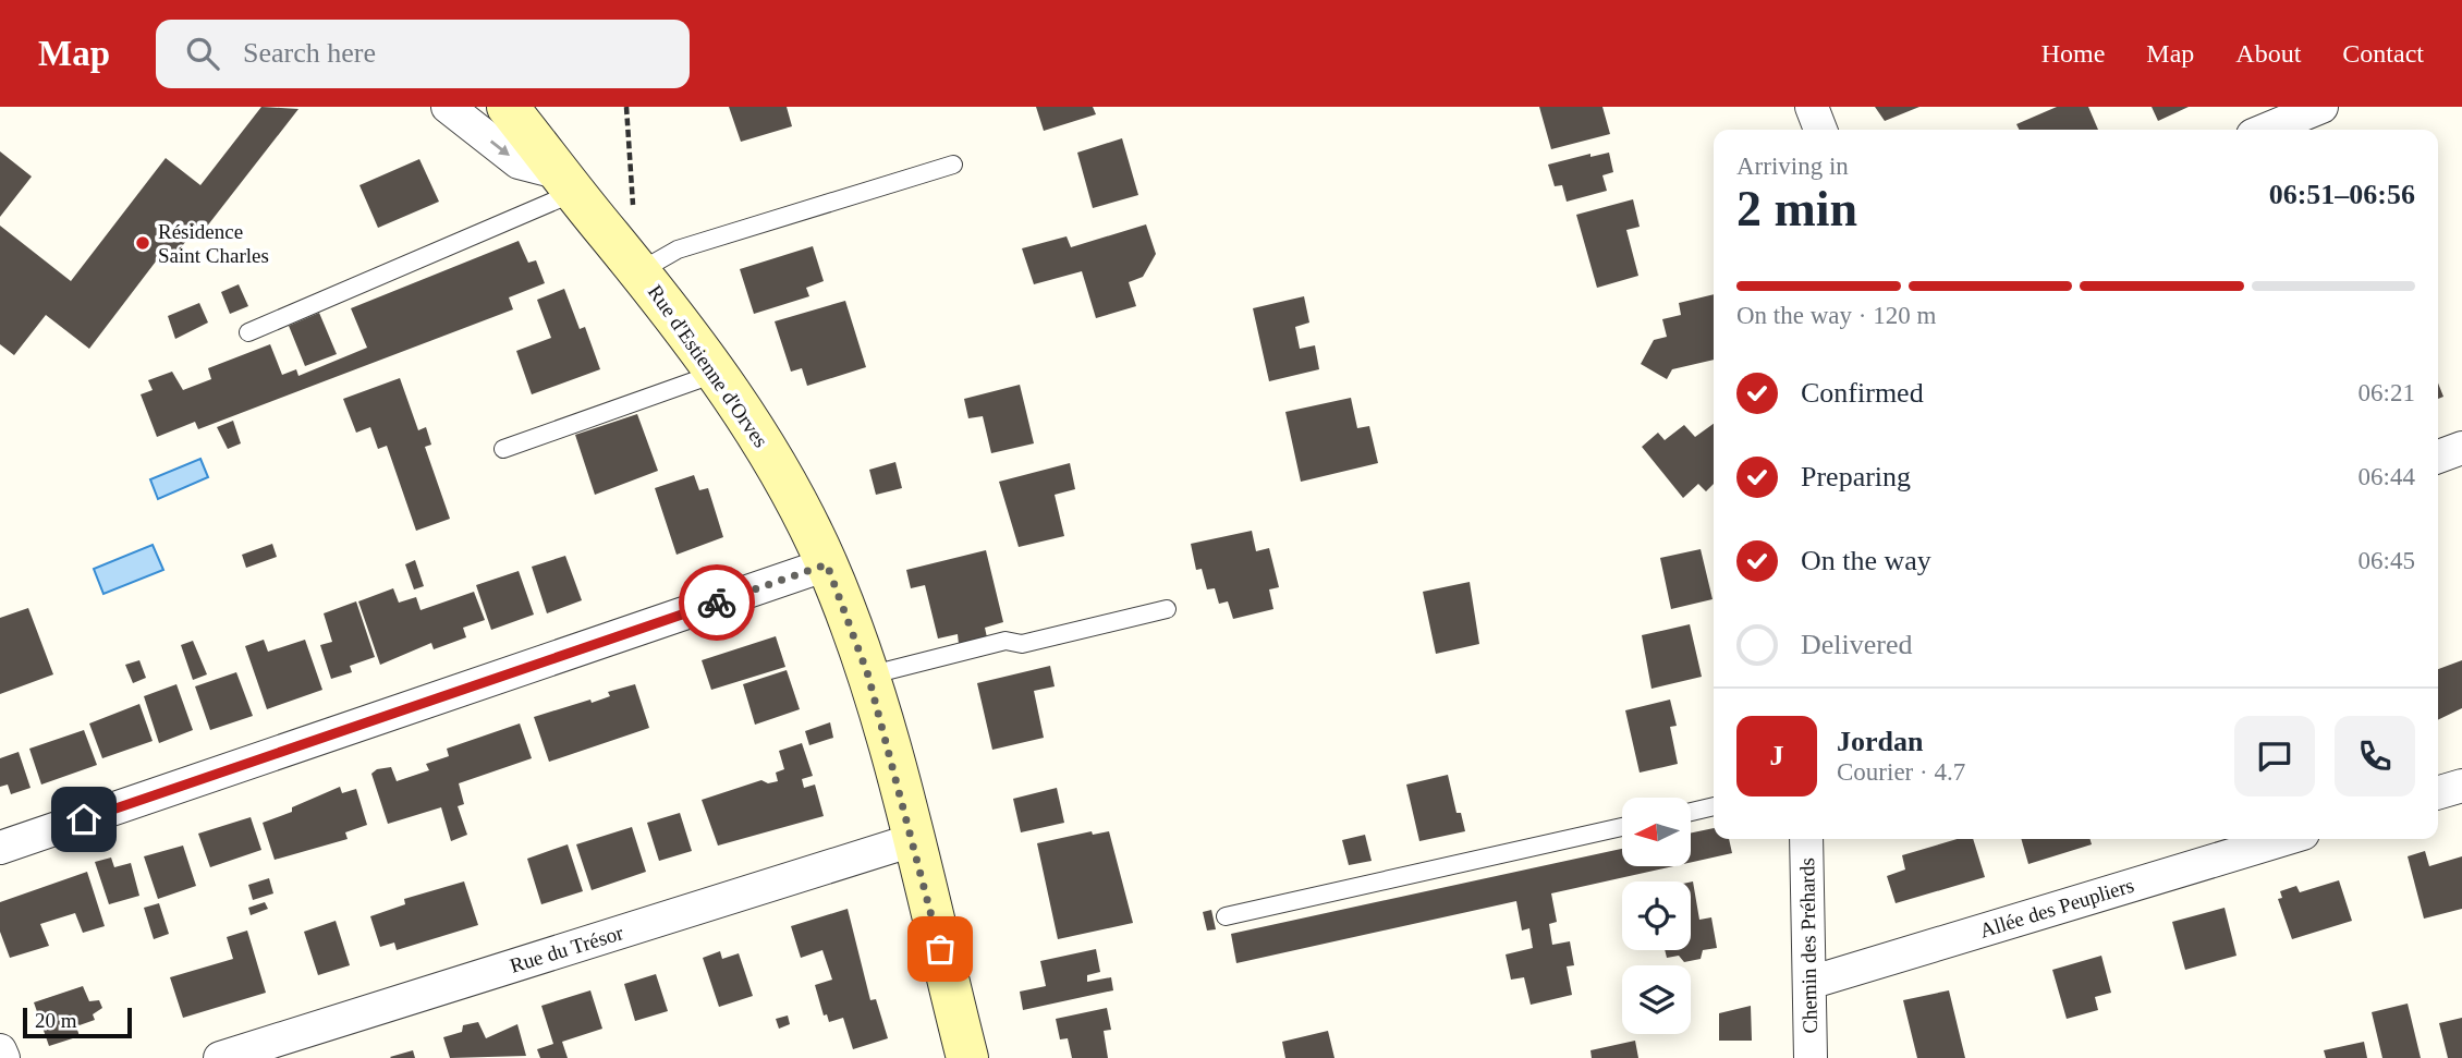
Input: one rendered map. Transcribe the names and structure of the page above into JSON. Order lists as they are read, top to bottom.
{
  "streets": {
    "street": [
      "Rue d'Estienne d'Orves",
      "Allée des Peupliers",
      "Chemin des Préhards",
      "Rue du Trésor"
    ]
  },
  "crossings": [
    ["Rue d'Estienne d'Orves", "Rue du Trésor"],
    ["Allée des Peupliers", "Chemin des Préhards"]
  ],
  "places": ["Résidence Saint Charles"],
  "scale_bar": "20 m",
  "north": "left",
  "page": {
    "header": "Map",
    "search": "Search here",
    "nav": [
      "Home",
      "Map",
      "About",
      "Contact"
    ],
    "heading": ["2 min", "Arriving in", "06:51–06:56"],
    "panel": ["Jordan", "Courier · 4.7"],
    "bar": "On the way · 120 m",
    "list": [
      ["Confirmed", "06:21"],
      ["Preparing", "06:44"],
      ["On the way", "06:45"],
      "Delivered"
    ],
    "round": "J",
    "scale": "20 m"
  }
}
